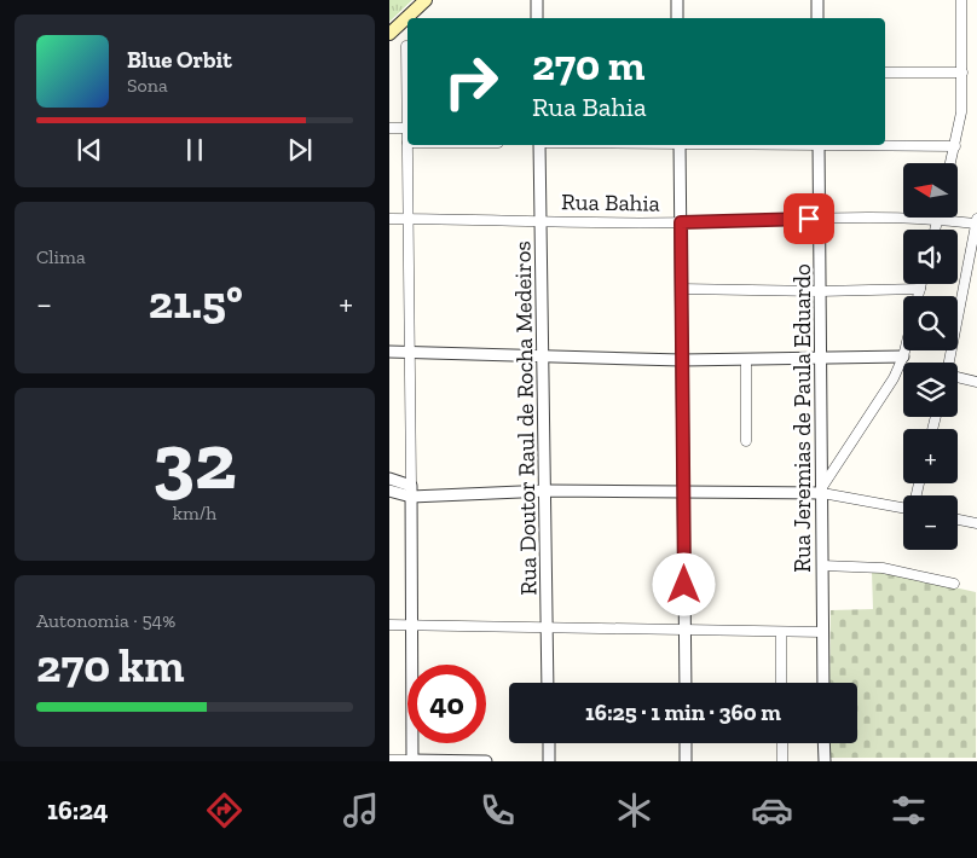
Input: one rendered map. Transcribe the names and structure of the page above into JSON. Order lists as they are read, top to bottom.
{
  "streets": {
    "street": ["Rua Bahia", "Rua Doutor Raul de Rocha Medeiros", "Rua Jeremias de Paula Eduardo"]
  },
  "crossings": [
    ["Rua Bahia", "Rua Doutor Raul de Rocha Medeiros"],
    ["Rua Bahia", "Rua Jeremias de Paula Eduardo"]
  ],
  "north": "left",
  "page": {
    "turn": ["270 m", "Rua Bahia"],
    "song": ["Blue Orbit", "Sona"],
    "map_buttons": ["+", "−"],
    "tile": [
      "Clima",
      ["32", "km/h"],
      ["Autonomia · 54%", "270 km"]
    ],
    "heat": ["−", "21.5°", "+"],
    "limit": "40",
    "trip": "16:25 · 1 min · 360 m",
    "tabs": "16:24"
  }
}
